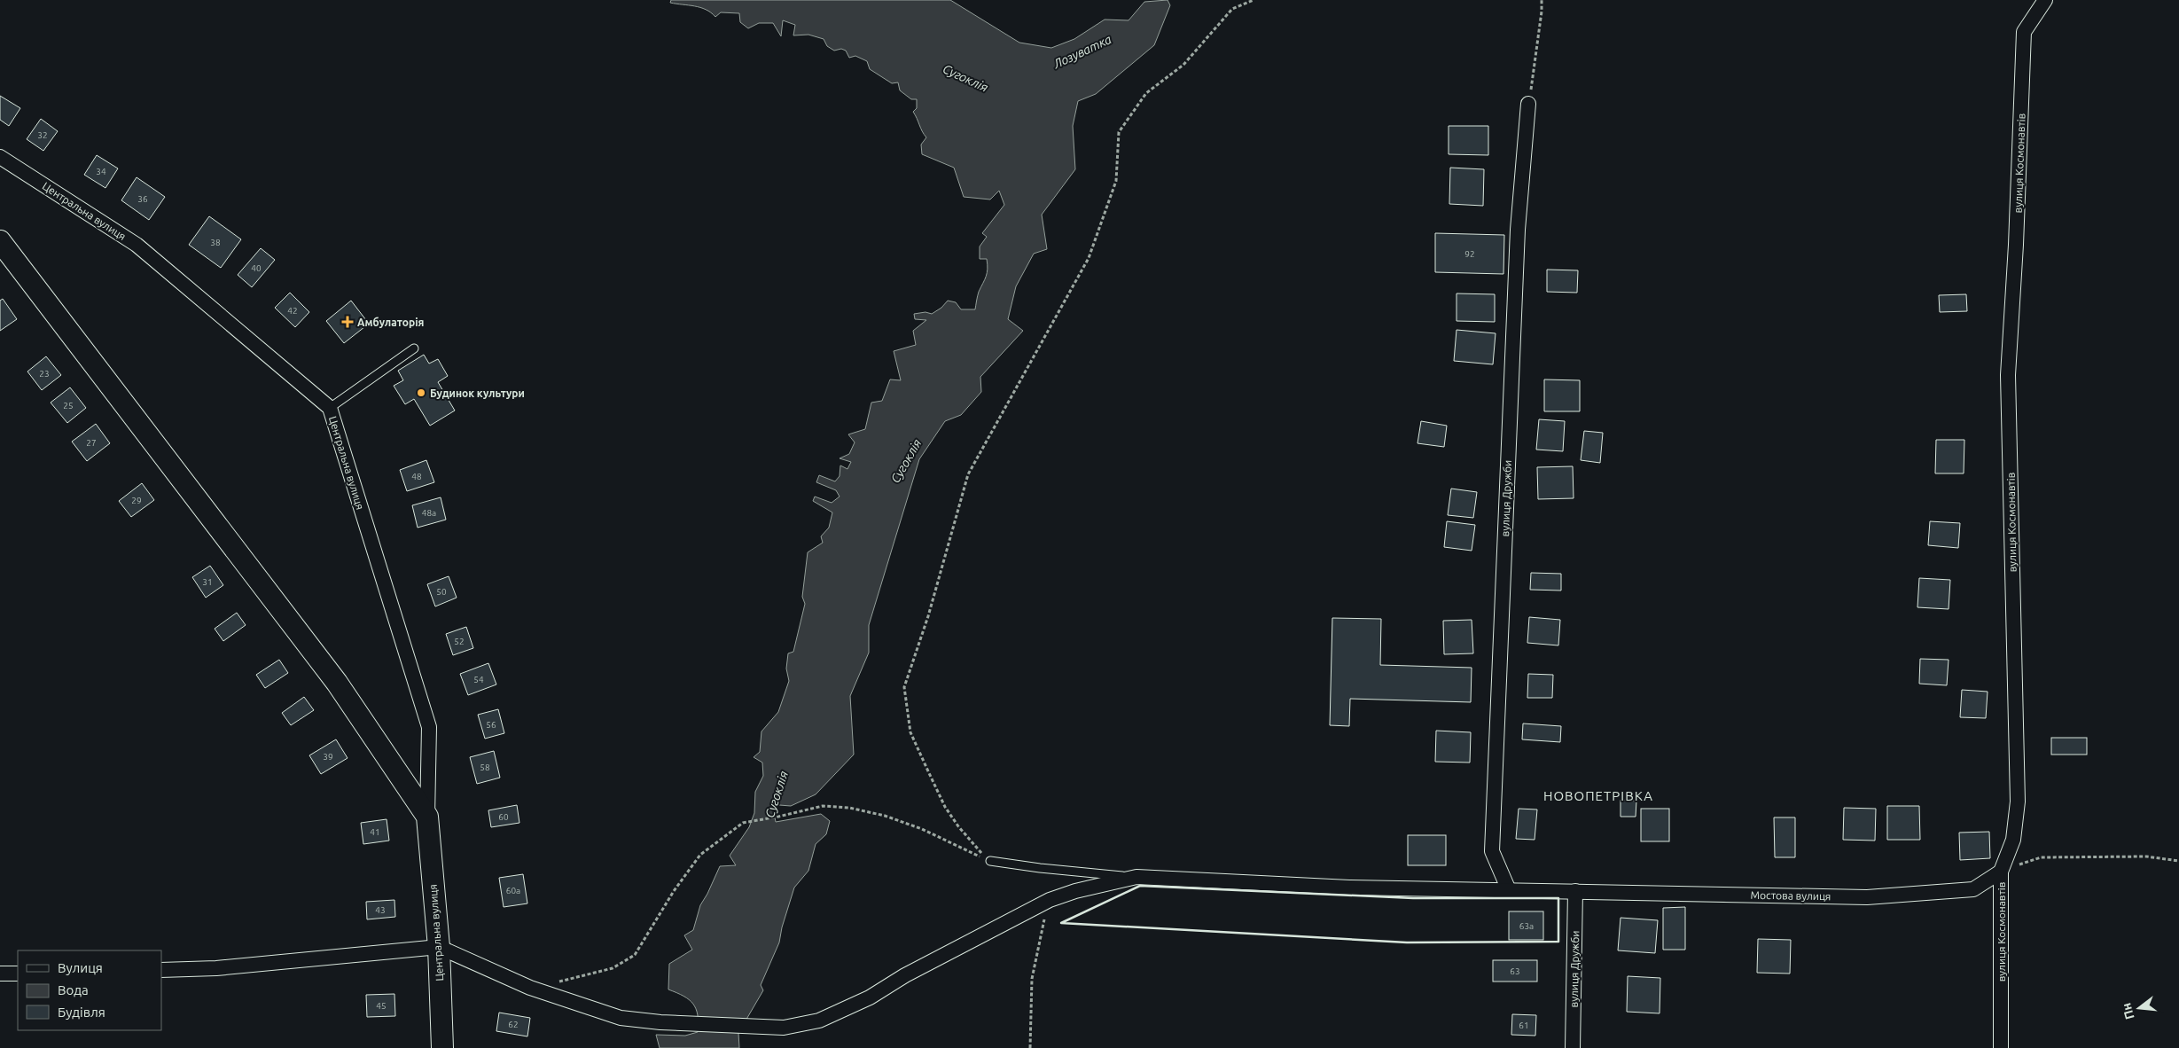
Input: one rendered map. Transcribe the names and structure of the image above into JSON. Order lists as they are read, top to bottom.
{
  "streets": {
    "street": [
      "вулиця Космонавтів",
      "Центральна вулиця",
      "вулиця Дружби",
      "Мостова вулиця"
    ]
  },
  "crossings": [
    ["вулиця Космонавтів", "Мостова вулиця"],
    ["Центральна вулиця", "Мостова вулиця"],
    ["вулиця Дружби", "Мостова вулиця"]
  ],
  "districts": ["НОВОПЕТРІВКА"],
  "water": ["Лозуватка", "Сугоклія"],
  "places": {
    "health": ["Амбулаторія"],
    "other": ["Будинок культури"]
  },
  "house_numbers": [
    "32",
    "34",
    "36",
    "38",
    "92",
    "40",
    "42",
    "23",
    "25",
    "27",
    "48",
    "29",
    "48а",
    "31",
    "50",
    "52",
    "54",
    "56",
    "39",
    "58",
    "60",
    "41",
    "60а",
    "43",
    "63а",
    "63",
    "45",
    "62",
    "61"
  ],
  "legend": ["Вулиця", "Вода", "Будівля"],
  "north": "left"
}
